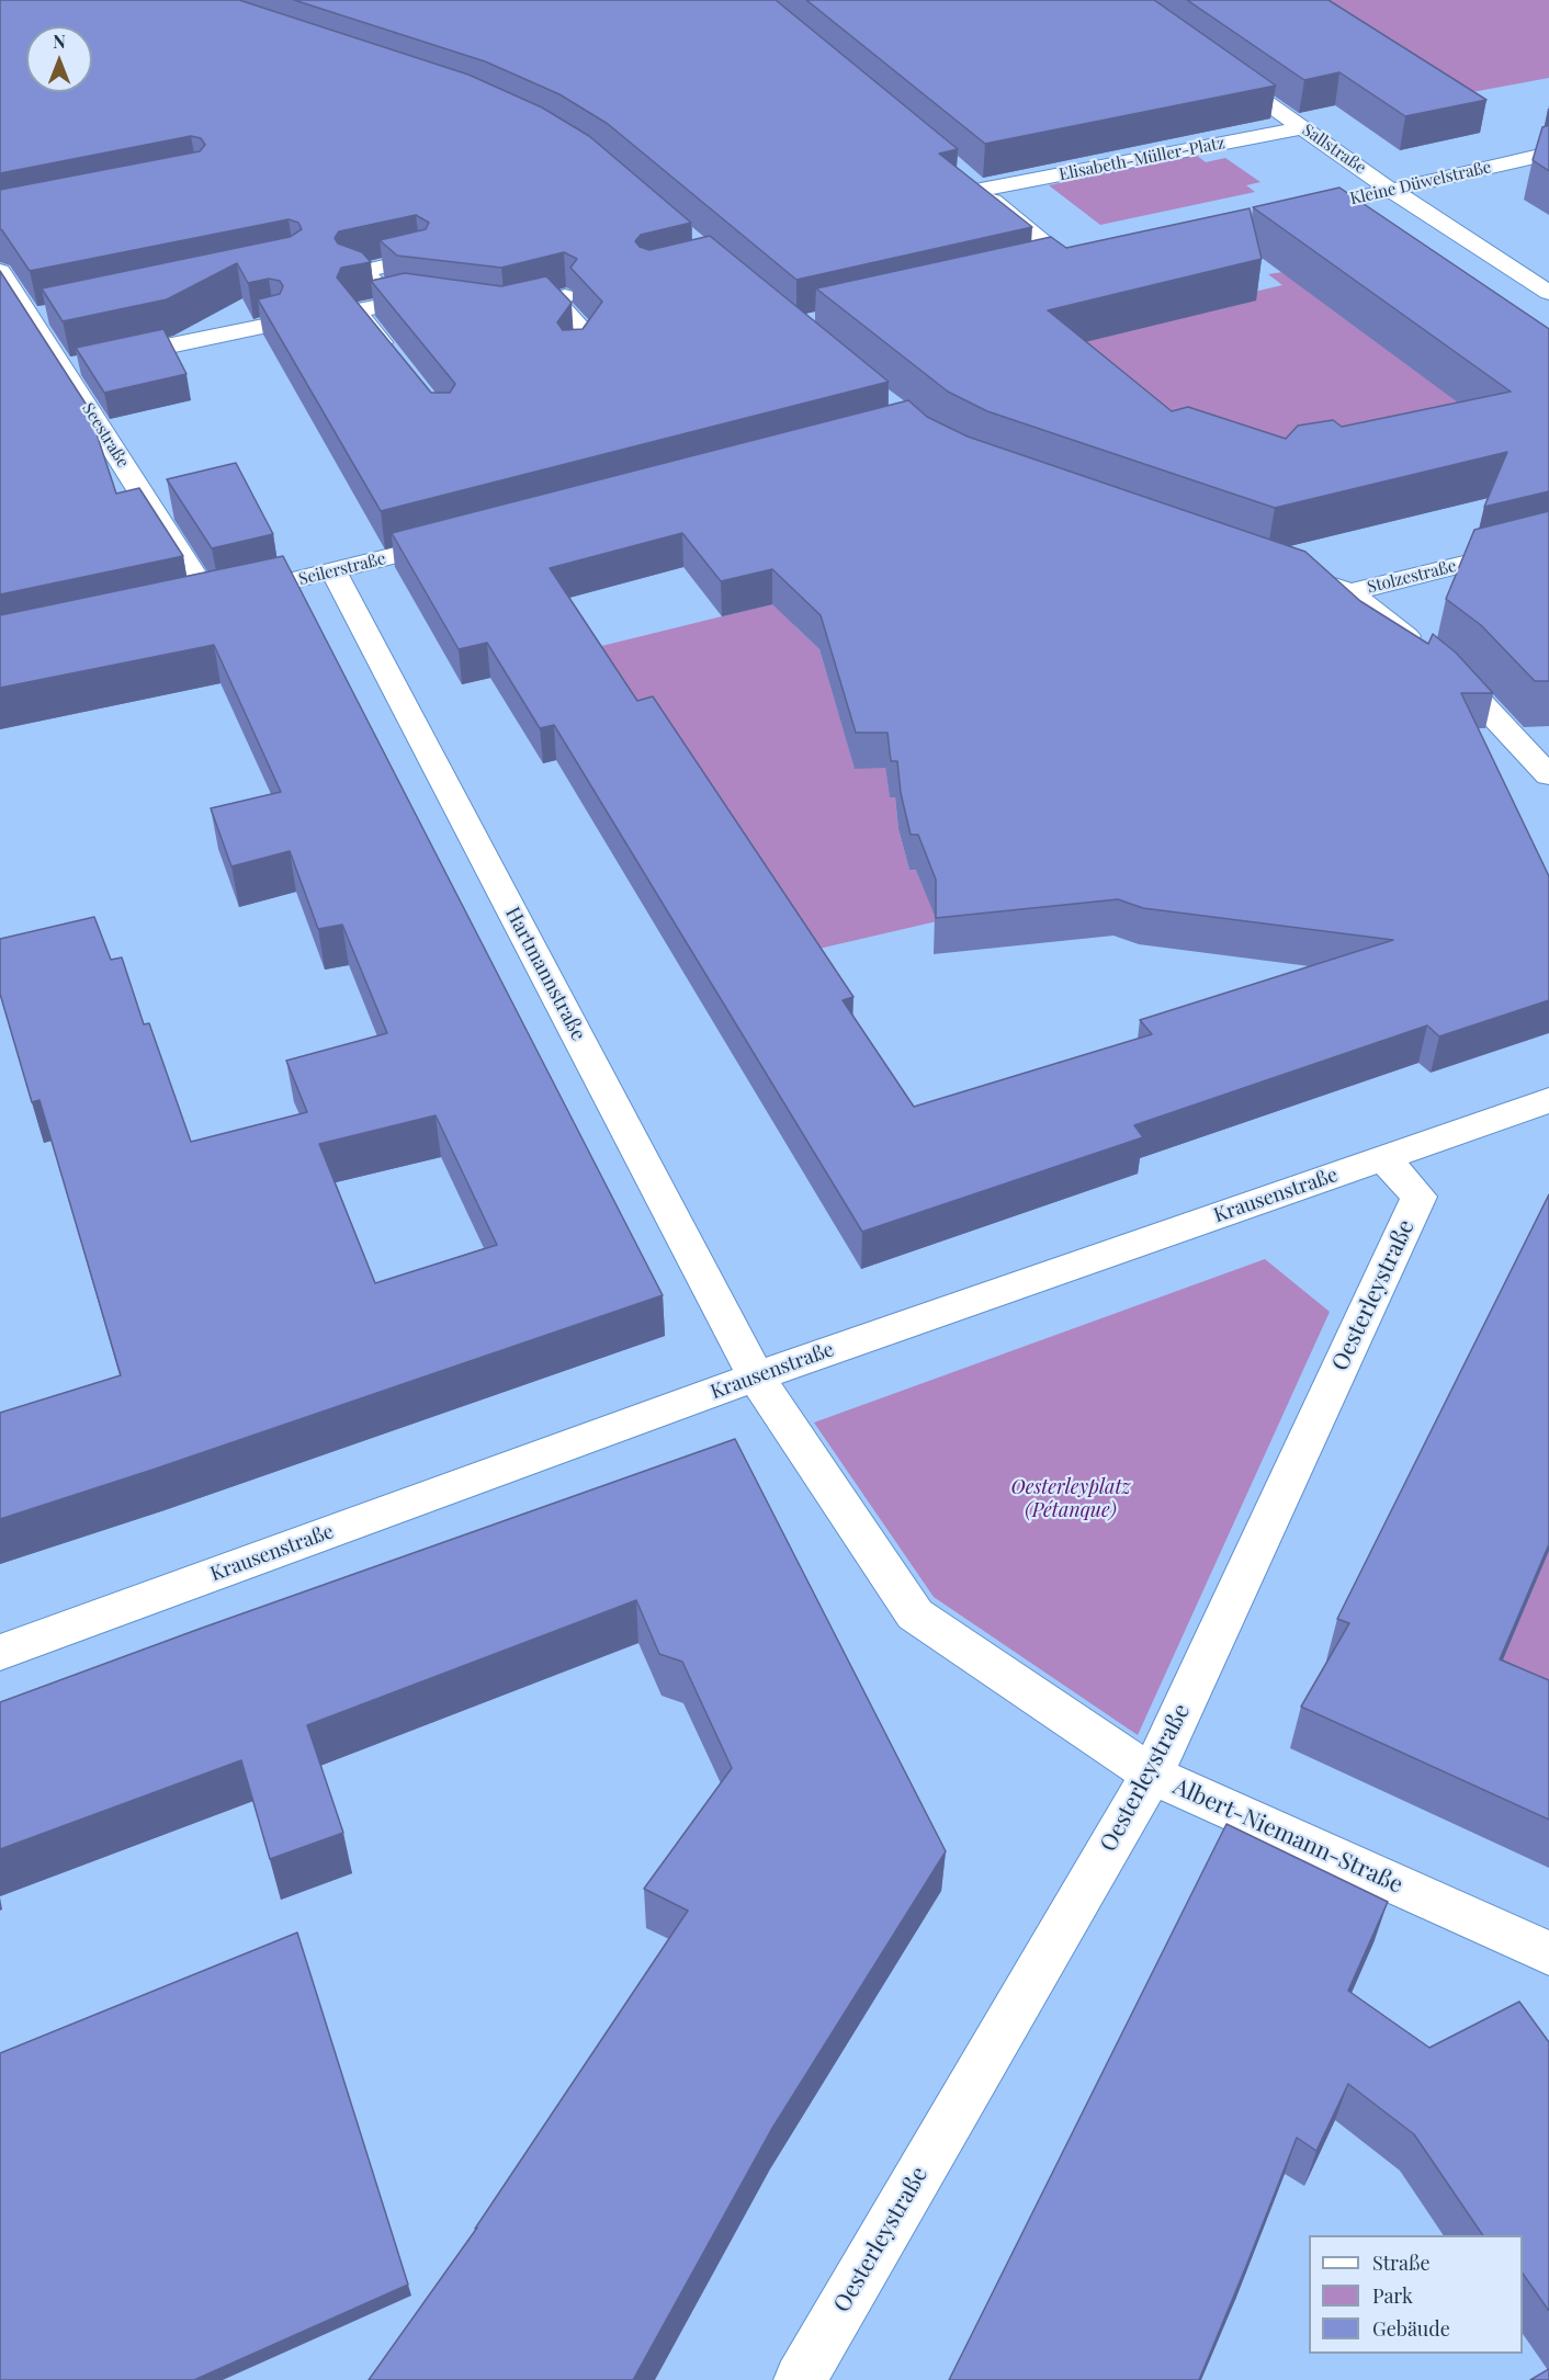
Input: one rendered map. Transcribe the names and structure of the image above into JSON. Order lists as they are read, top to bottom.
{
  "streets": {
    "street": [
      "Sallstraße",
      "Elisabeth-Müller-Platz",
      "Kleine Düwelstraße",
      "Seestraße",
      "Seilerstraße",
      "Stolzestraße",
      "Hartmannstraße",
      "Krausenstraße",
      "Oesterleystraße",
      "Albert-Niemann-Straße"
    ]
  },
  "crossings": [
    ["Sallstraße", "Elisabeth-Müller-Platz"],
    ["Sallstraße", "Kleine Düwelstraße"],
    ["Seestraße", "Seilerstraße"],
    ["Seilerstraße", "Hartmannstraße"],
    ["Hartmannstraße", "Krausenstraße"],
    ["Hartmannstraße", "Albert-Niemann-Straße"],
    ["Krausenstraße", "Oesterleystraße"],
    ["Krausenstraße", "Albert-Niemann-Straße"],
    ["Oesterleystraße", "Albert-Niemann-Straße"]
  ],
  "parks": ["Oesterleyplatz (Pétanque)"],
  "legend": ["Straße", "Park", "Gebäude"],
  "north": "top"
}
